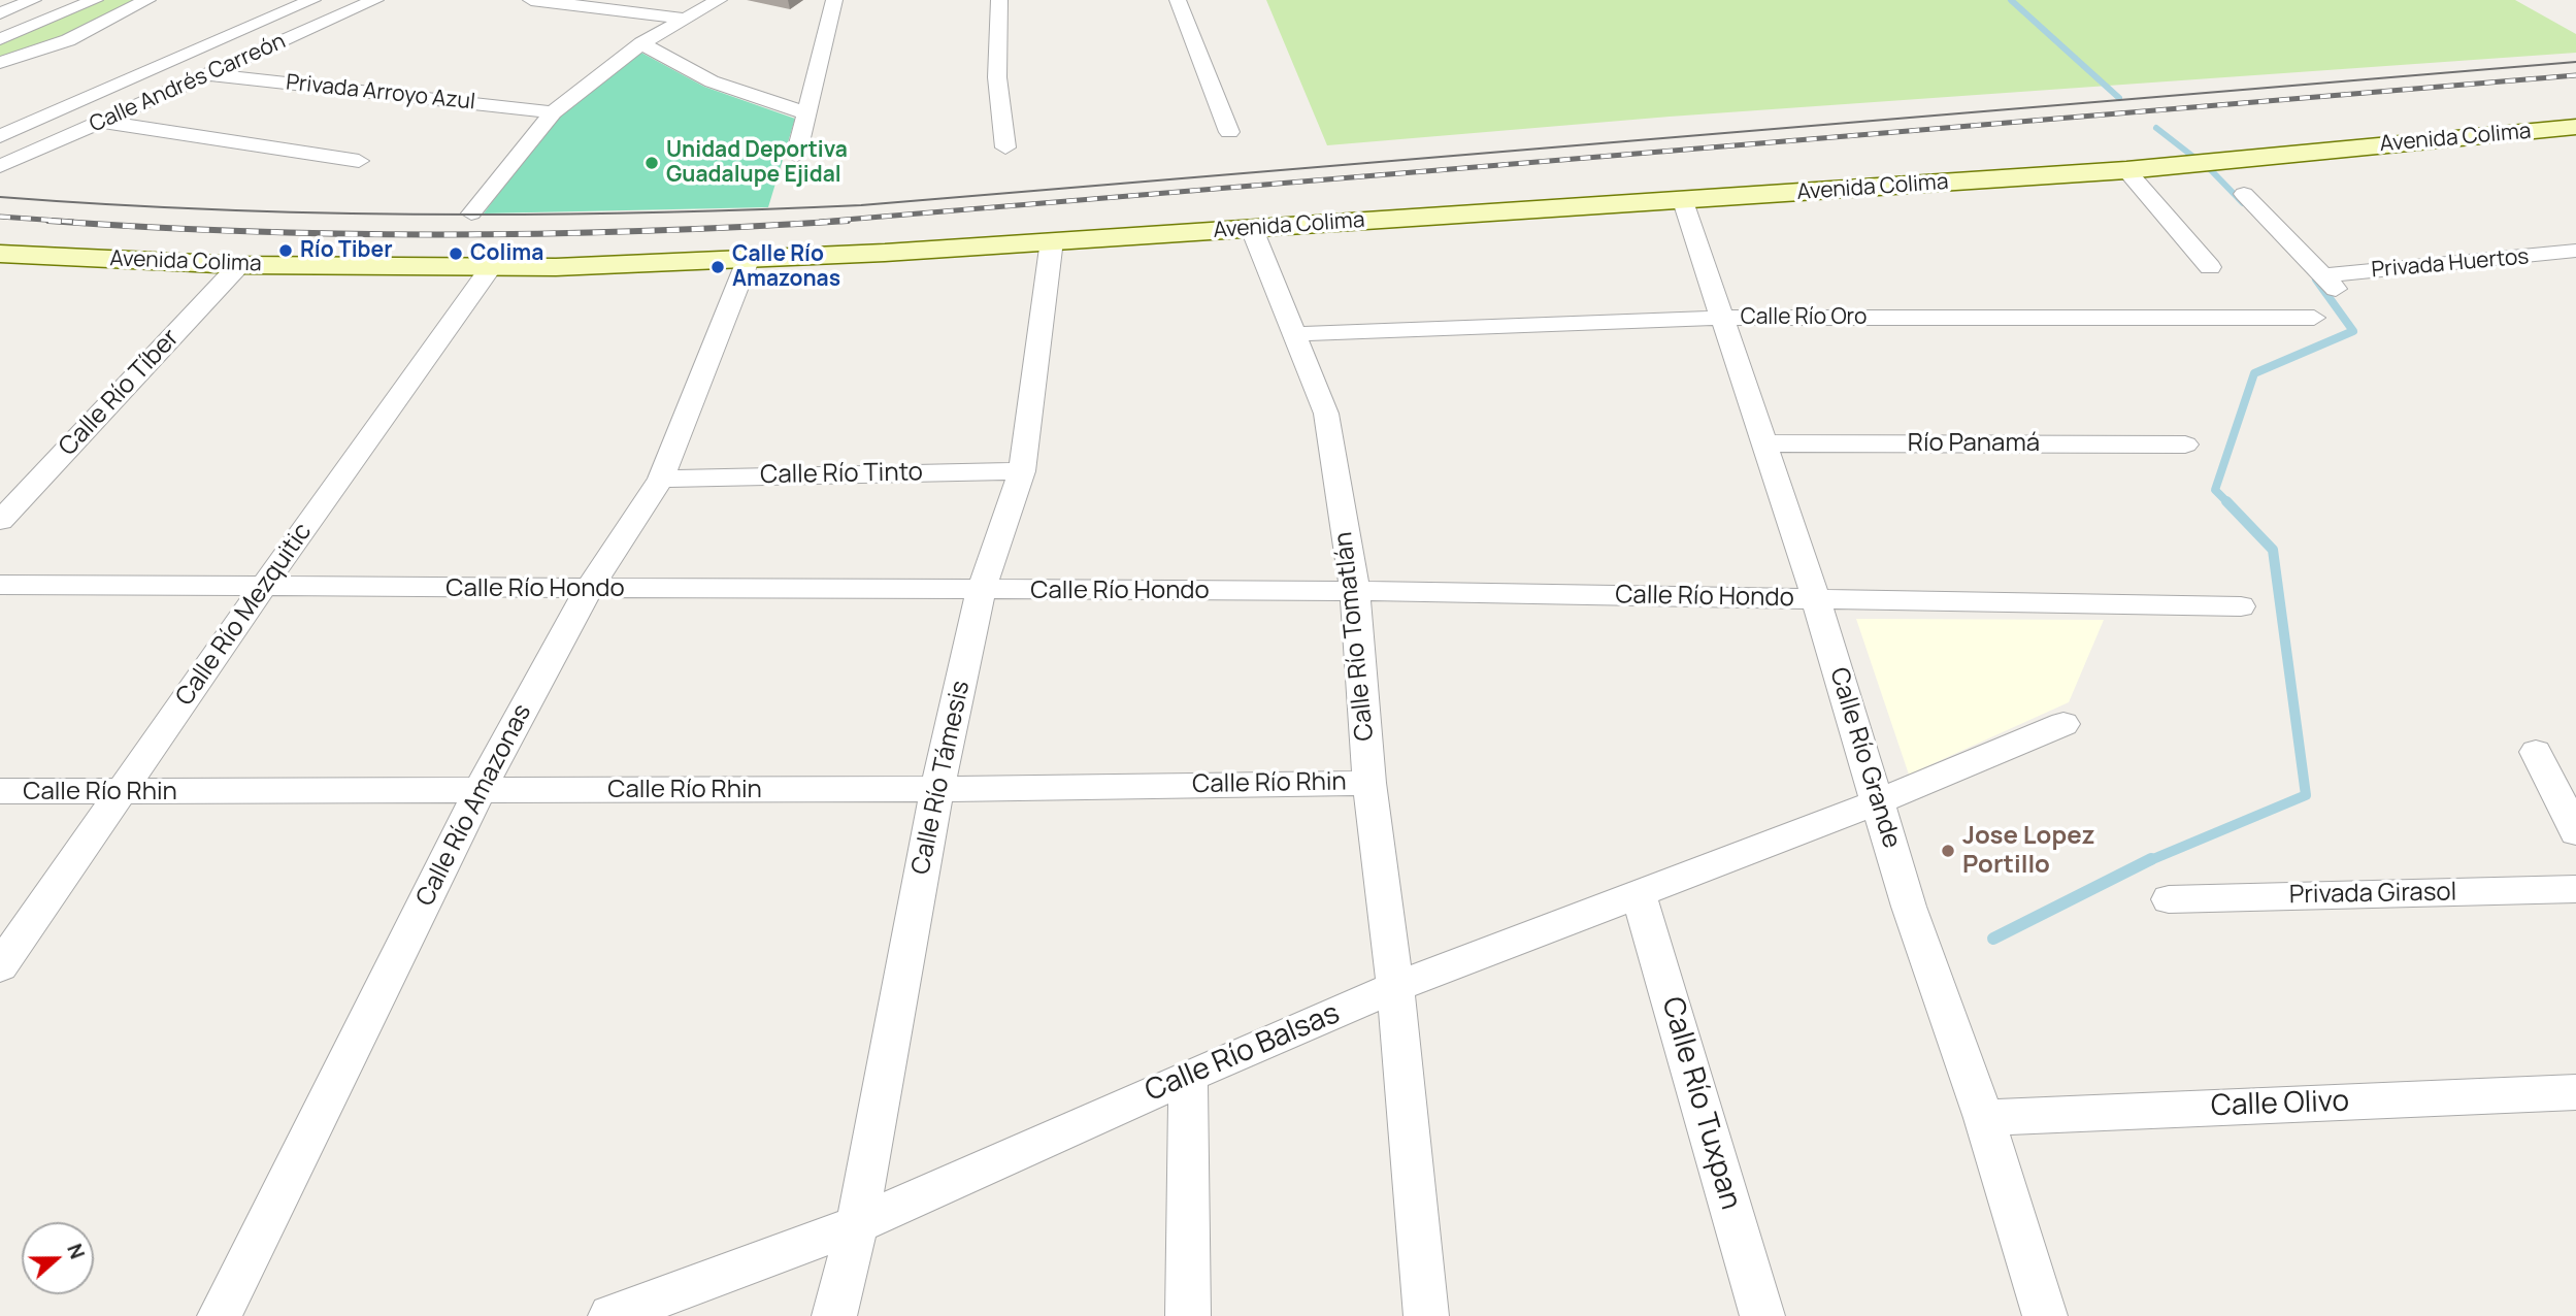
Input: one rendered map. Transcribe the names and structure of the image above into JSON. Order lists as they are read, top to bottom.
{
  "streets": {
    "street": [
      "Calle Andrés Carreón",
      "Privada Arroyo Azul",
      "Avenida Colima",
      "Privada Huertos",
      "Calle Río Oro",
      "Calle Río Tíber",
      "Río Panamá",
      "Calle Río Tinto",
      "Calle Río Hondo",
      "Calle Río Mezquitic",
      "Calle Río Tomatlán",
      "Calle Río Grande",
      "Calle Río Támesis",
      "Calle Río Rhin",
      "Calle Río Amazonas",
      "Privada Girasol",
      "Calle Río Balsas",
      "Calle Río Tuxpan",
      "Calle Olivo"
    ]
  },
  "crossings": [
    ["Calle Andrés Carreón", "Privada Arroyo Azul"],
    ["Avenida Colima", "Calle Río Tíber"],
    ["Avenida Colima", "Calle Río Mezquitic"],
    ["Avenida Colima", "Calle Río Tomatlán"],
    ["Avenida Colima", "Calle Río Grande"],
    ["Avenida Colima", "Calle Río Támesis"],
    ["Avenida Colima", "Calle Río Amazonas"],
    ["Calle Río Oro", "Calle Río Tomatlán"],
    ["Calle Río Oro", "Calle Río Grande"],
    ["Río Panamá", "Calle Río Grande"],
    ["Calle Río Tinto", "Calle Río Támesis"],
    ["Calle Río Tinto", "Calle Río Amazonas"],
    ["Calle Río Hondo", "Calle Río Mezquitic"],
    ["Calle Río Hondo", "Calle Río Tomatlán"],
    ["Calle Río Hondo", "Calle Río Grande"],
    ["Calle Río Hondo", "Calle Río Támesis"],
    ["Calle Río Hondo", "Calle Río Amazonas"],
    ["Calle Río Mezquitic", "Calle Río Rhin"],
    ["Calle Río Tomatlán", "Calle Río Rhin"],
    ["Calle Río Tomatlán", "Calle Río Balsas"],
    ["Calle Río Grande", "Calle Río Balsas"],
    ["Calle Río Grande", "Calle Olivo"],
    ["Calle Río Támesis", "Calle Río Rhin"],
    ["Calle Río Támesis", "Calle Río Balsas"],
    ["Calle Río Rhin", "Calle Río Amazonas"],
    ["Calle Río Balsas", "Calle Río Tuxpan"]
  ],
  "places": [
    "Unidad Deportiva Guadalupe Ejidal",
    "Río Tiber",
    "Colima",
    "Calle Río Amazonas",
    "Jose Lopez Portillo"
  ],
  "north": "right"
}
